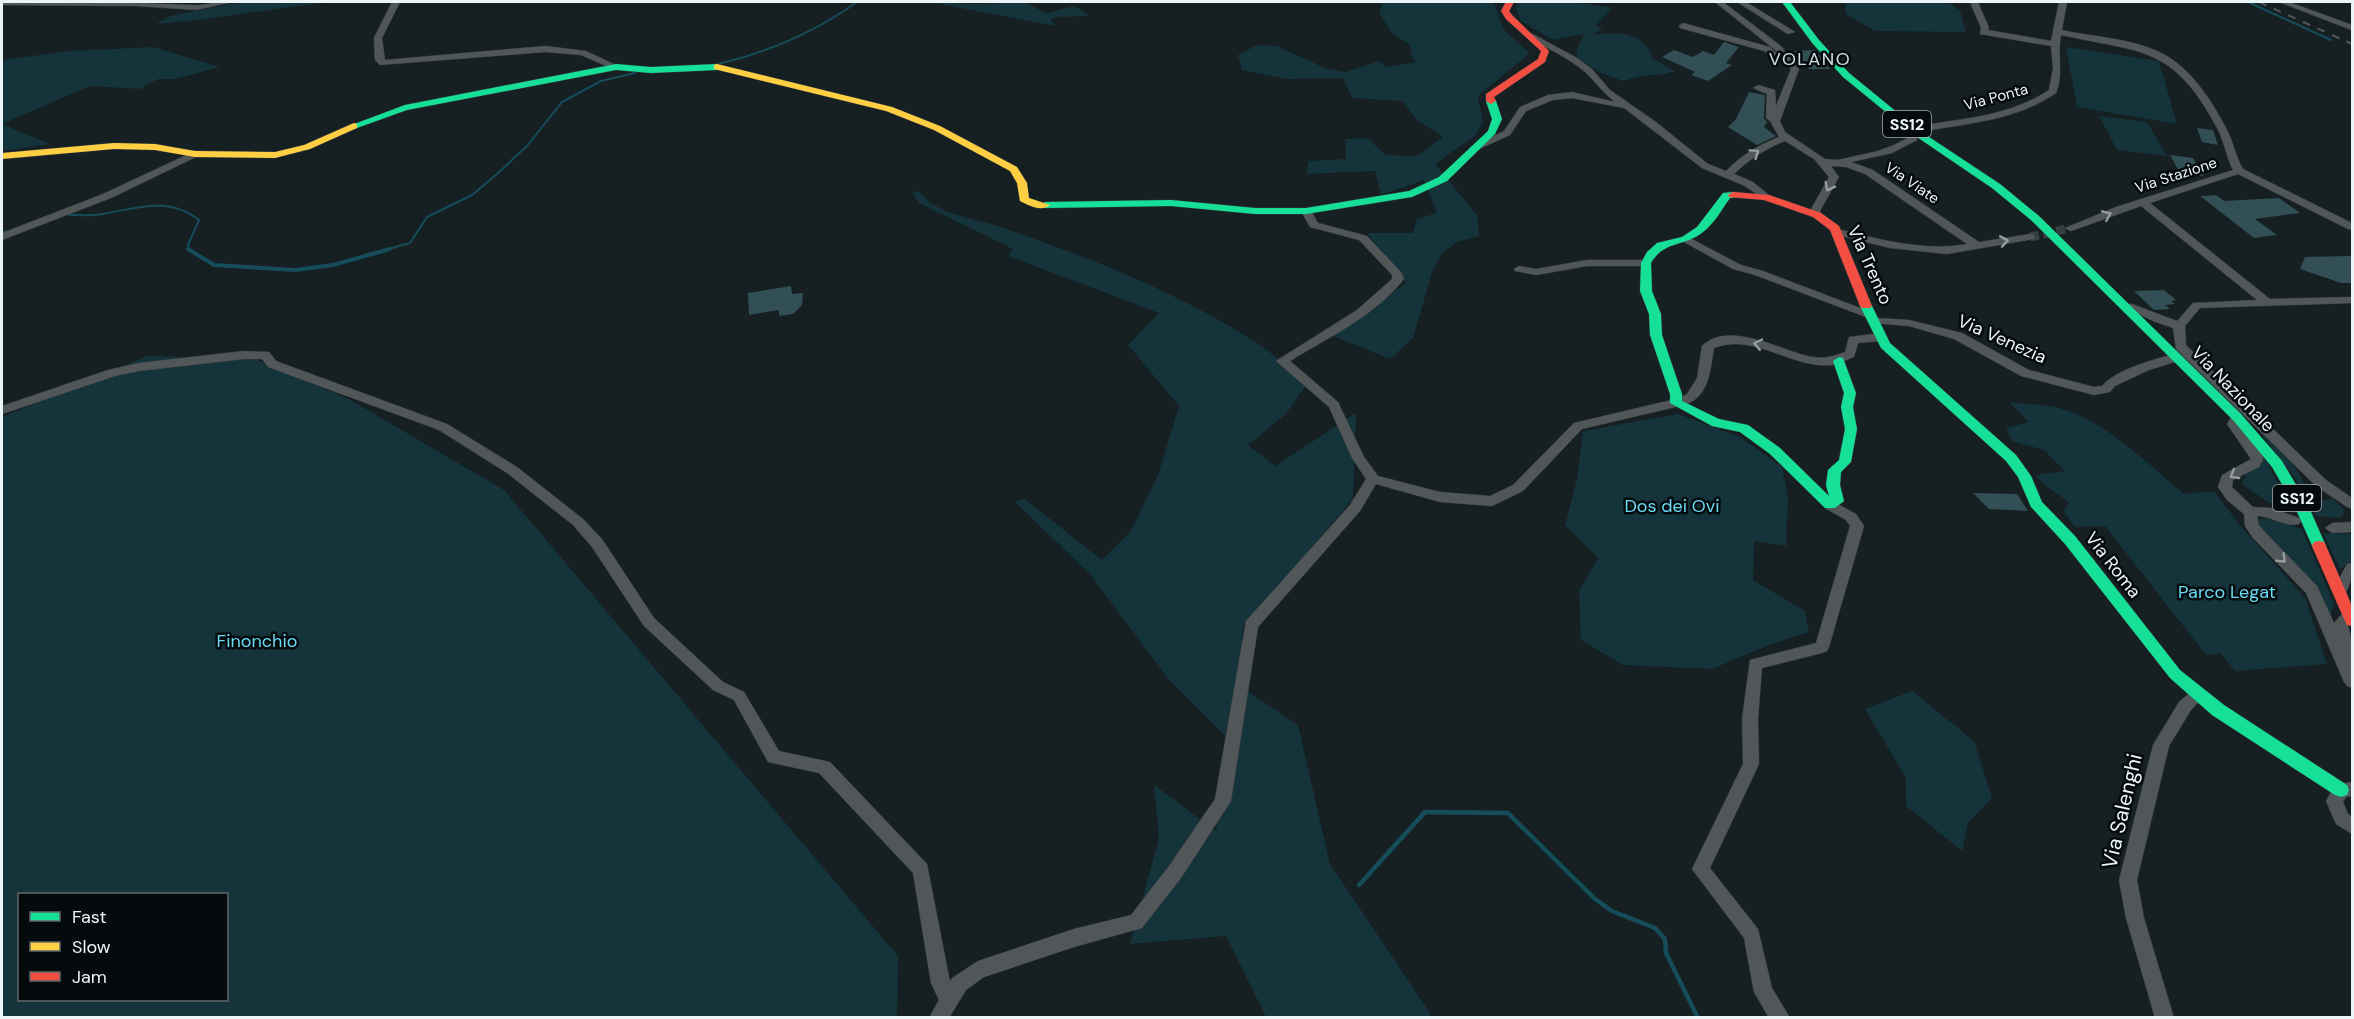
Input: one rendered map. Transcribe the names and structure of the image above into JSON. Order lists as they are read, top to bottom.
{
  "streets": {
    "street": [
      "Via Ponta",
      "SS12",
      "Via Stazione",
      "Via Viate",
      "Via Trento",
      "Via Venezia",
      "Via Nazionale",
      "Via Roma",
      "Via Salenghi"
    ]
  },
  "crossings": [
    ["Via Ponta", "Via Stazione"],
    ["Via Trento", "Via Venezia"],
    ["Via Trento", "Via Roma"],
    ["Via Venezia", "Via Nazionale"],
    ["Via Roma", "Via Salenghi"]
  ],
  "districts": ["VOLANO"],
  "parks": ["Dos dei Ovi", "Parco Legat", "Finonchio"],
  "legend": ["Fast", "Slow", "Jam"]
}
